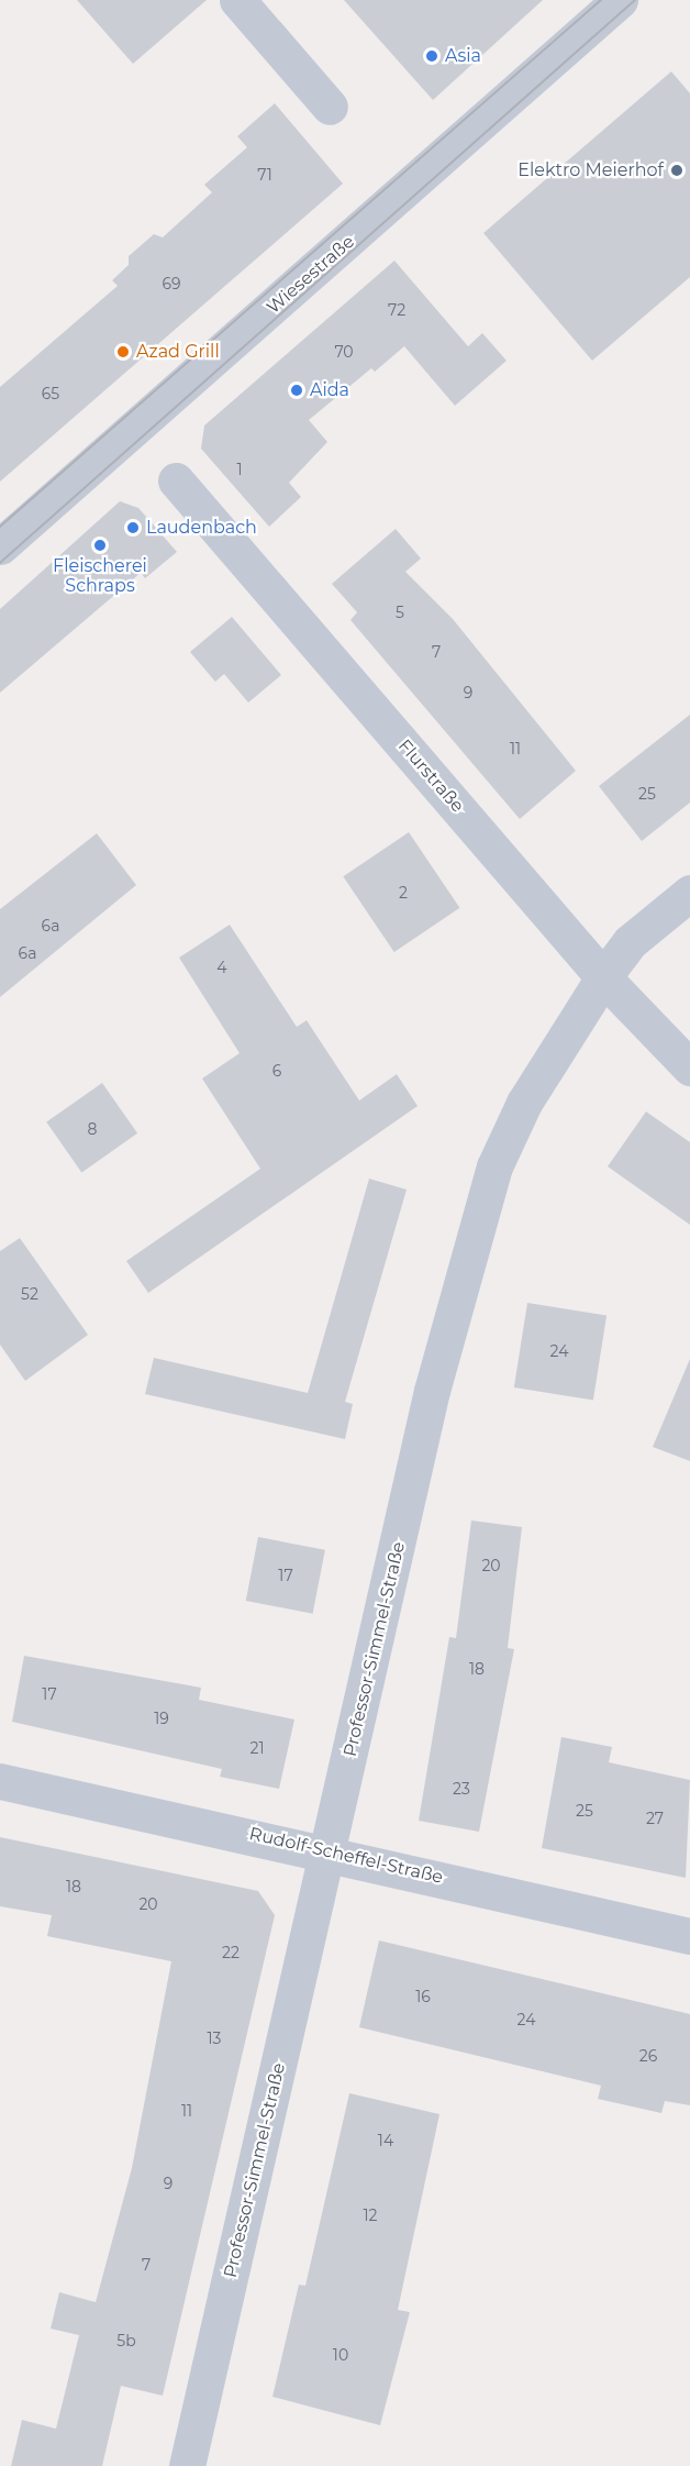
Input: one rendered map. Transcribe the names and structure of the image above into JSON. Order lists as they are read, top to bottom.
{
  "streets": {
    "street": [
      "Wiesestraße",
      "Flurstraße",
      "Professor-Simmel-Straße",
      "Rudolf-Scheffel-Straße"
    ]
  },
  "crossings": [
    ["Flurstraße", "Professor-Simmel-Straße"],
    ["Professor-Simmel-Straße", "Rudolf-Scheffel-Straße"]
  ],
  "places": [
    "Asia",
    "Elektro Meierhof",
    "Azad Grill",
    "Aida",
    "Laudenbach",
    "Fleischerei Schraps"
  ],
  "house_numbers": [
    "71",
    "69",
    "72",
    "70",
    "65",
    "1",
    "5",
    "7",
    "9",
    "11",
    "25",
    "2",
    "6a",
    "6a",
    "4",
    "6",
    "8",
    "52",
    "24",
    "20",
    "17",
    "18",
    "17",
    "19",
    "21",
    "23",
    "25",
    "27",
    "18",
    "20",
    "22",
    "16",
    "24",
    "13",
    "26",
    "11",
    "14",
    "9",
    "12",
    "7",
    "5b",
    "10"
  ]
}
